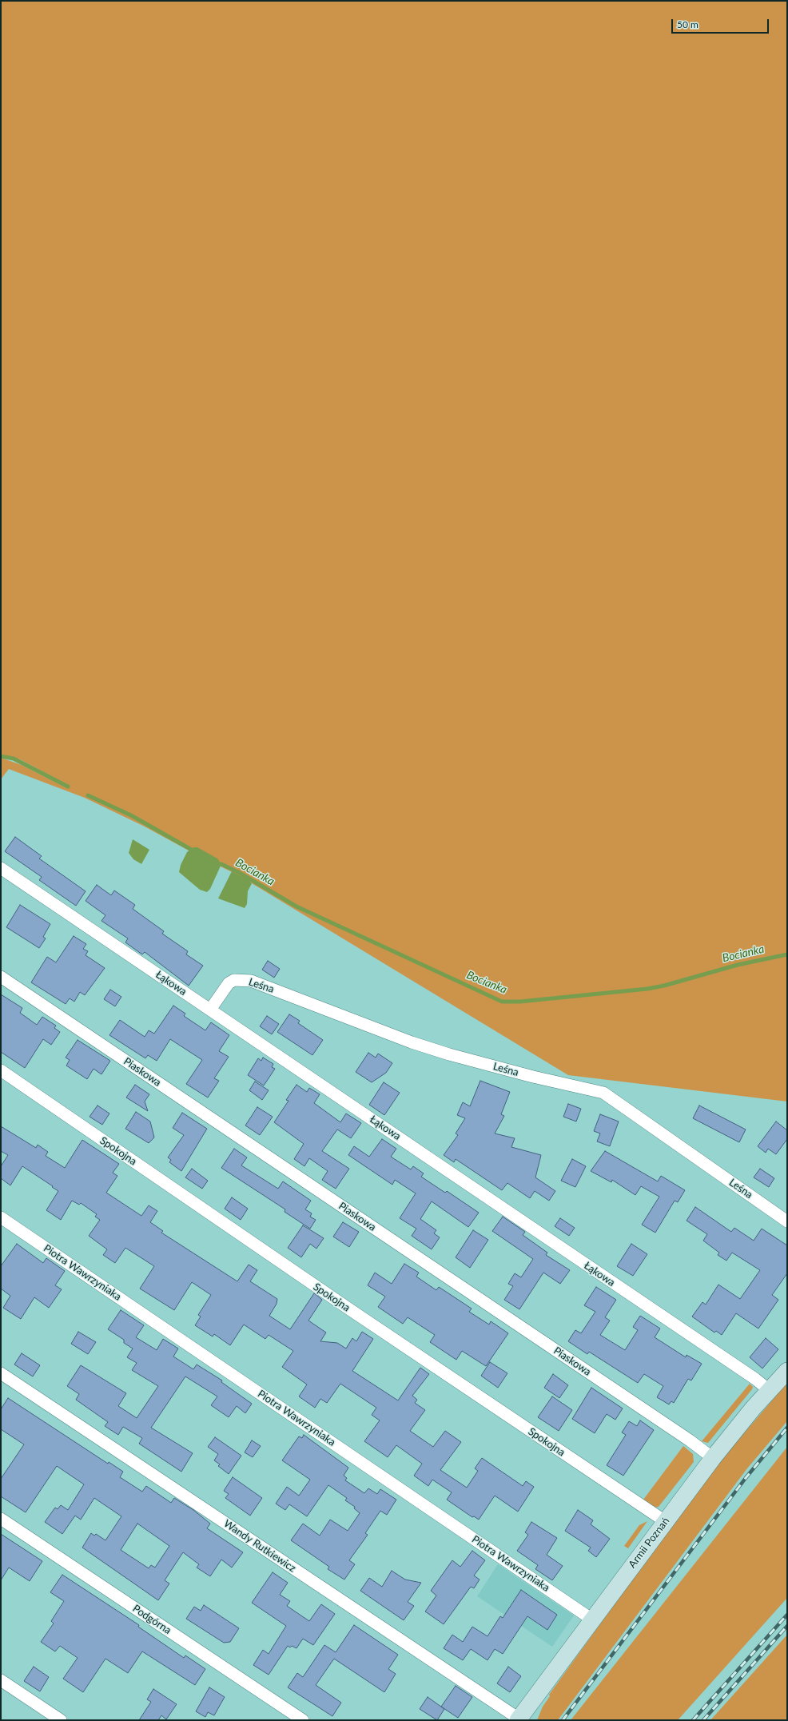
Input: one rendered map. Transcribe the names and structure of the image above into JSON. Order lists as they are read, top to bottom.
{
  "streets": {
    "main road": ["Armii Poznań"],
    "street": [
      "Łąkowa",
      "Leśna",
      "Piaskowa",
      "Spokojna",
      "Piotra Wawrzyniaka",
      "Wandy Rutkiewicz",
      "Podgórna"
    ]
  },
  "crossings": [
    ["Łąkowa", "Leśna"],
    ["Łąkowa", "Armii Poznań"],
    ["Piaskowa", "Armii Poznań"],
    ["Spokojna", "Armii Poznań"],
    ["Piotra Wawrzyniaka", "Armii Poznań"],
    ["Armii Poznań", "Wandy Rutkiewicz"]
  ],
  "water": ["Bocianka"],
  "scale_bar": "50 m"
}
